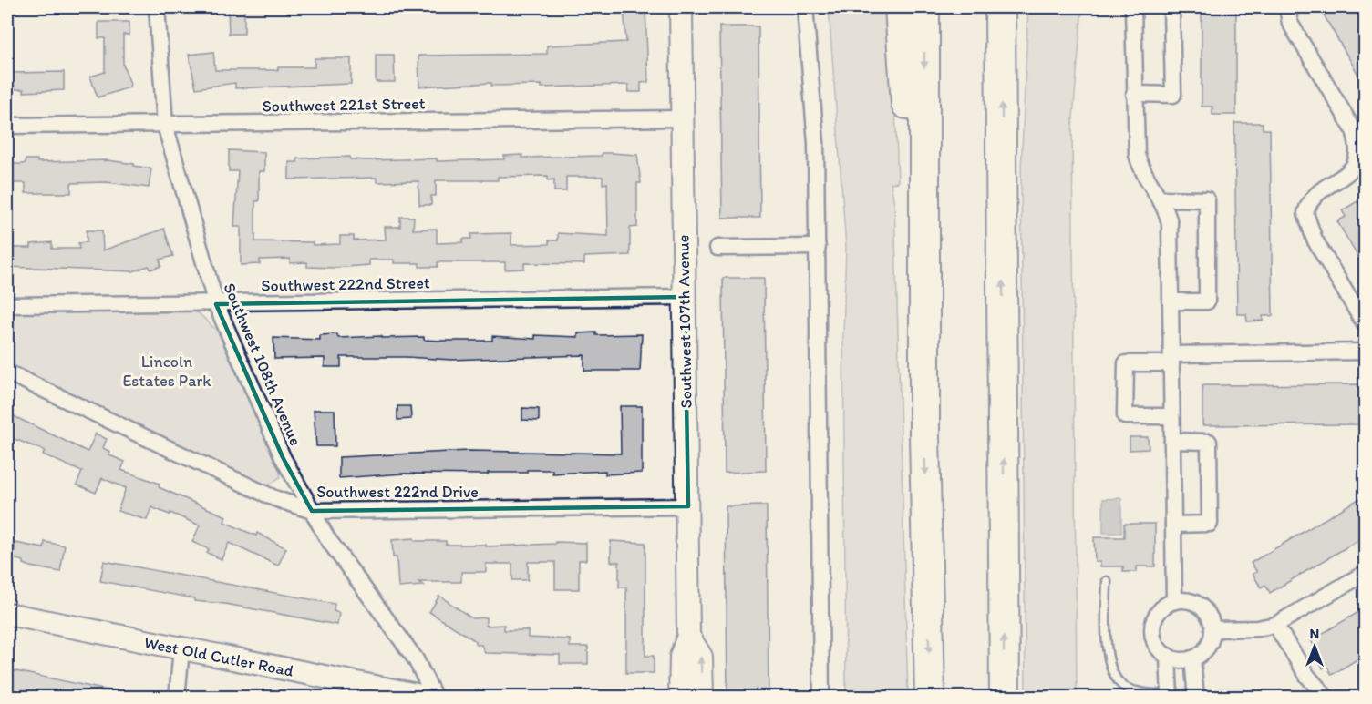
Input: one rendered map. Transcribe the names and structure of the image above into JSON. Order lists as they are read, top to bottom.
{
  "streets": {
    "street": [
      "Southwest 221st Street",
      "Southwest 222nd Street",
      "Southwest 107th Avenue",
      "Southwest 108th Avenue",
      "Southwest 222nd Drive",
      "West Old Cutler Road"
    ]
  },
  "crossings": [
    ["Southwest 221st Street", "Southwest 107th Avenue"],
    ["Southwest 221st Street", "Southwest 108th Avenue"],
    ["Southwest 222nd Street", "Southwest 107th Avenue"],
    ["Southwest 222nd Street", "Southwest 108th Avenue"],
    ["Southwest 107th Avenue", "Southwest 222nd Drive"],
    ["Southwest 108th Avenue", "Southwest 222nd Drive"],
    ["Southwest 108th Avenue", "West Old Cutler Road"]
  ],
  "parks": ["Lincoln Estates Park"],
  "north": "top"
}
